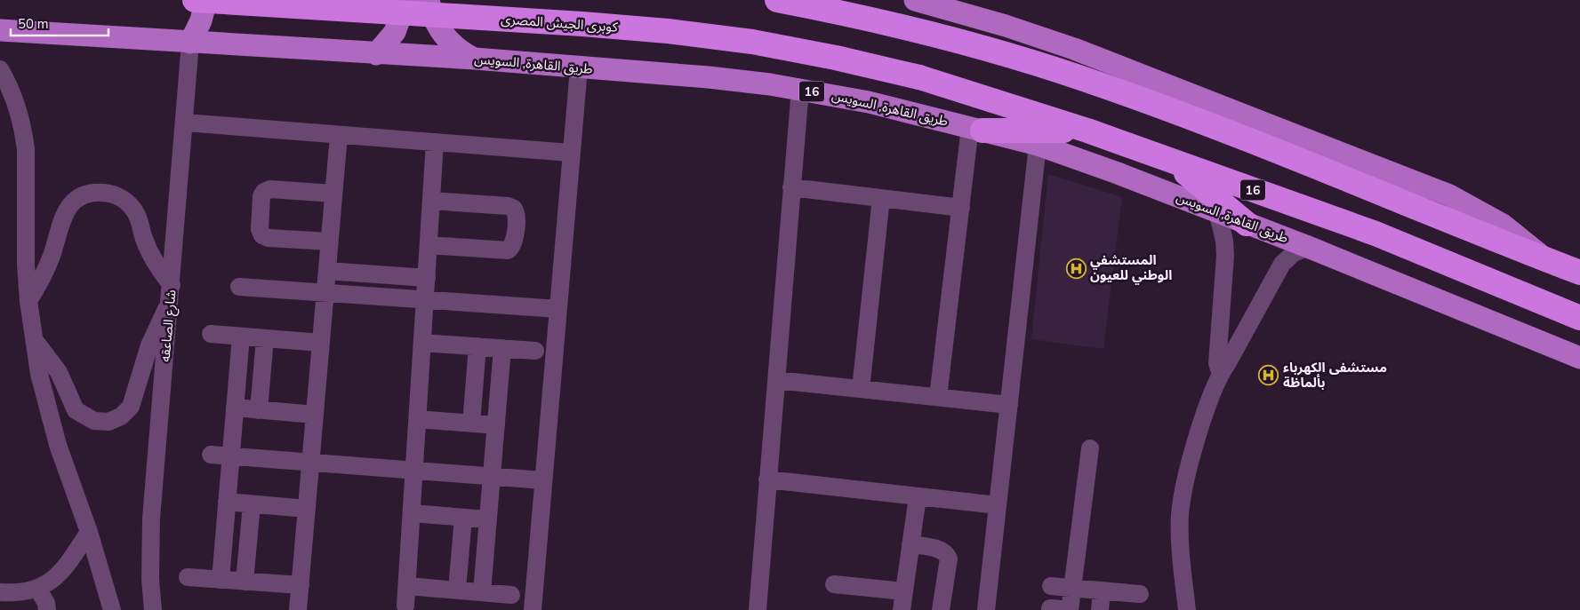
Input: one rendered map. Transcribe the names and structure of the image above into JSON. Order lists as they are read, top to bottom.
{
  "streets": {
    "highway": ["كوبرى الجيش المصرى", "16"],
    "main road": ["طريق القاهرة, السويس"],
    "street": ["شارع الصاعقه"]
  },
  "crossings": [
    ["كوبرى الجيش المصرى", "16"],
    ["طريق القاهرة, السويس", "16"],
    ["طريق القاهرة, السويس", "شارع الصاعقه"]
  ],
  "places": {
    "hospital": ["المستشفي الوطني للعيون", "مستشفى الكهرباء بألماظة"]
  },
  "scale_bar": "50 m"
}
